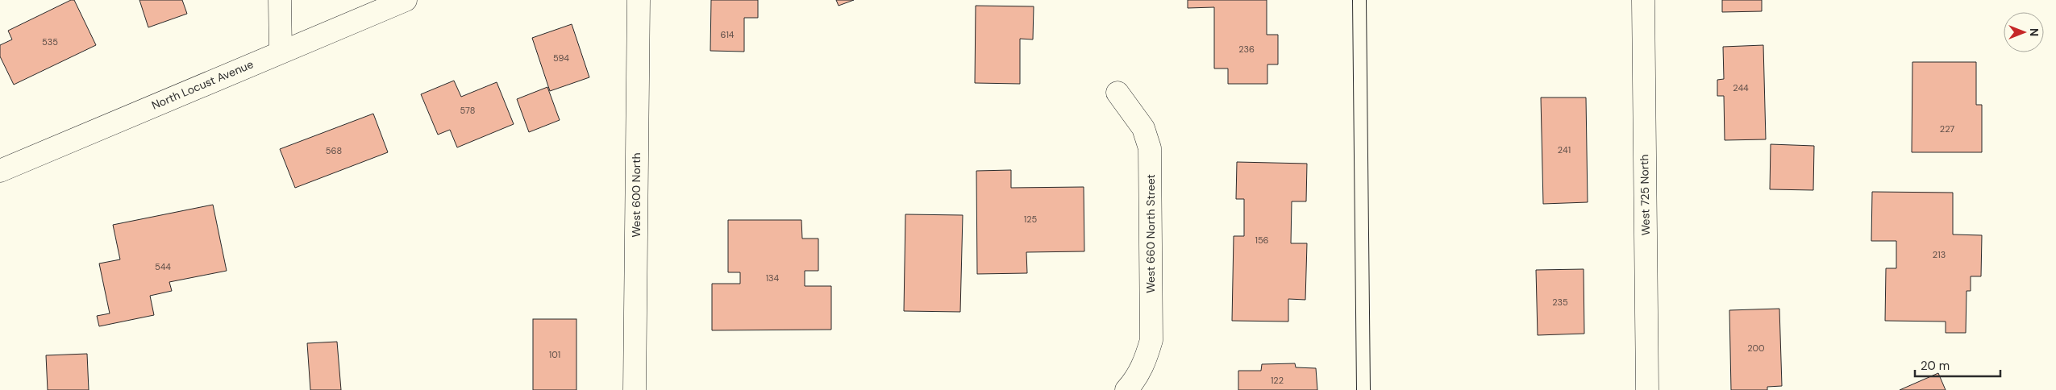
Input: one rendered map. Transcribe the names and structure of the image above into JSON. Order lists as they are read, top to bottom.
{
  "streets": {
    "street": [
      "North Locust Avenue",
      "West 600 North",
      "West 725 North",
      "West 660 North Street"
    ]
  },
  "house_numbers": [
    "614",
    "535",
    "236",
    "594",
    "244",
    "578",
    "227",
    "241",
    "568",
    "125",
    "156",
    "213",
    "544",
    "134",
    "235",
    "200",
    "101",
    "122"
  ],
  "scale_bar": "20 m",
  "north": "right"
}
